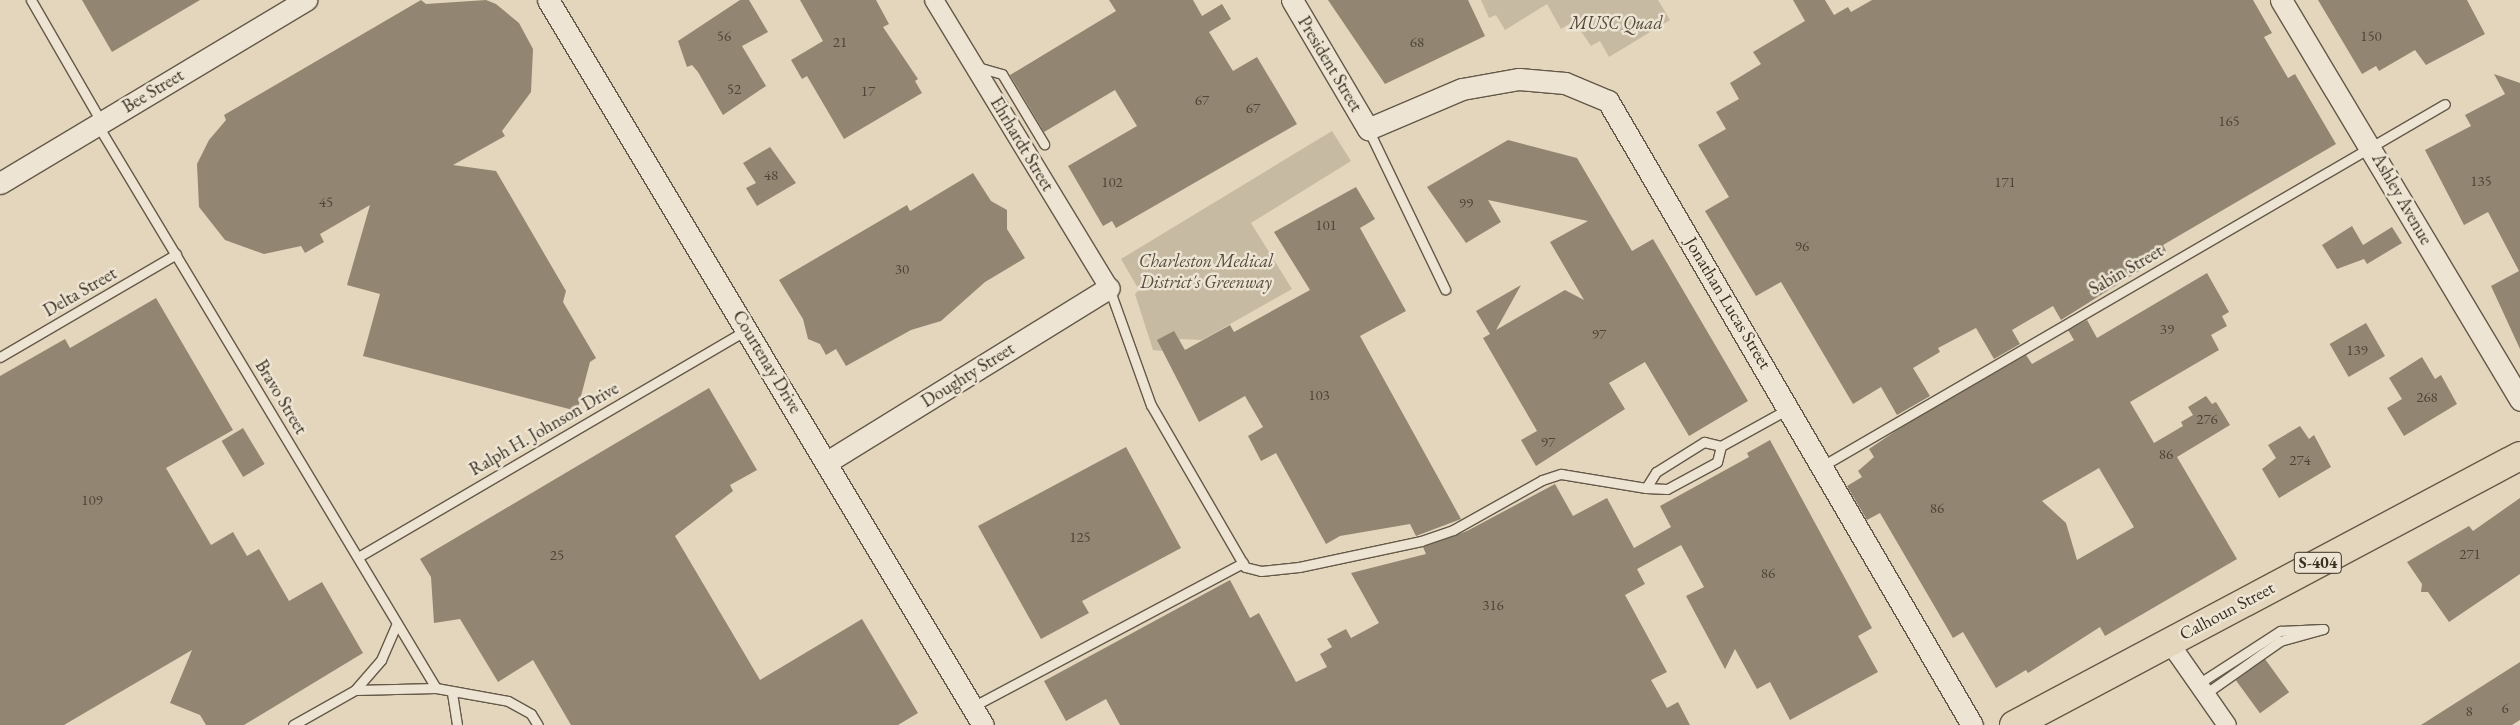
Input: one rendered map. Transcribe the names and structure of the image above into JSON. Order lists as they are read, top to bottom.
{
  "streets": {
    "main road": ["S-404", "Calhoun Street"],
    "street": [
      "President Street",
      "Bee Street",
      "Ehrhardt Street",
      "Ashley Avenue",
      "Jonathan Lucas Street",
      "Courtenay Drive",
      "Doughty Street"
    ],
    "lane": [
      "Sabin Street",
      "Delta Street",
      "Bravo Street",
      "Ralph H. Johnson Drive"
    ]
  },
  "crossings": [
    ["President Street", "Jonathan Lucas Street"],
    ["Bee Street", "Bravo Street"],
    ["Ehrhardt Street", "Doughty Street"],
    ["Ashley Avenue", "Sabin Street"],
    ["Sabin Street", "Jonathan Lucas Street"],
    ["Delta Street", "Bravo Street"],
    ["Courtenay Drive", "Doughty Street"],
    ["Courtenay Drive", "Ralph H. Johnson Drive"],
    ["Bravo Street", "Ralph H. Johnson Drive"]
  ],
  "parks": ["MUSC Quad", "Charleston Medical District's Greenway"],
  "house_numbers": [
    "56",
    "150",
    "21",
    "68",
    "52",
    "17",
    "67",
    "67",
    "165",
    "48",
    "135",
    "102",
    "171",
    "45",
    "99",
    "101",
    "96",
    "30",
    "39",
    "97",
    "139",
    "103",
    "268",
    "276",
    "97",
    "86",
    "274",
    "109",
    "86",
    "125",
    "271",
    "25",
    "86",
    "316",
    "6",
    "8"
  ]
}
